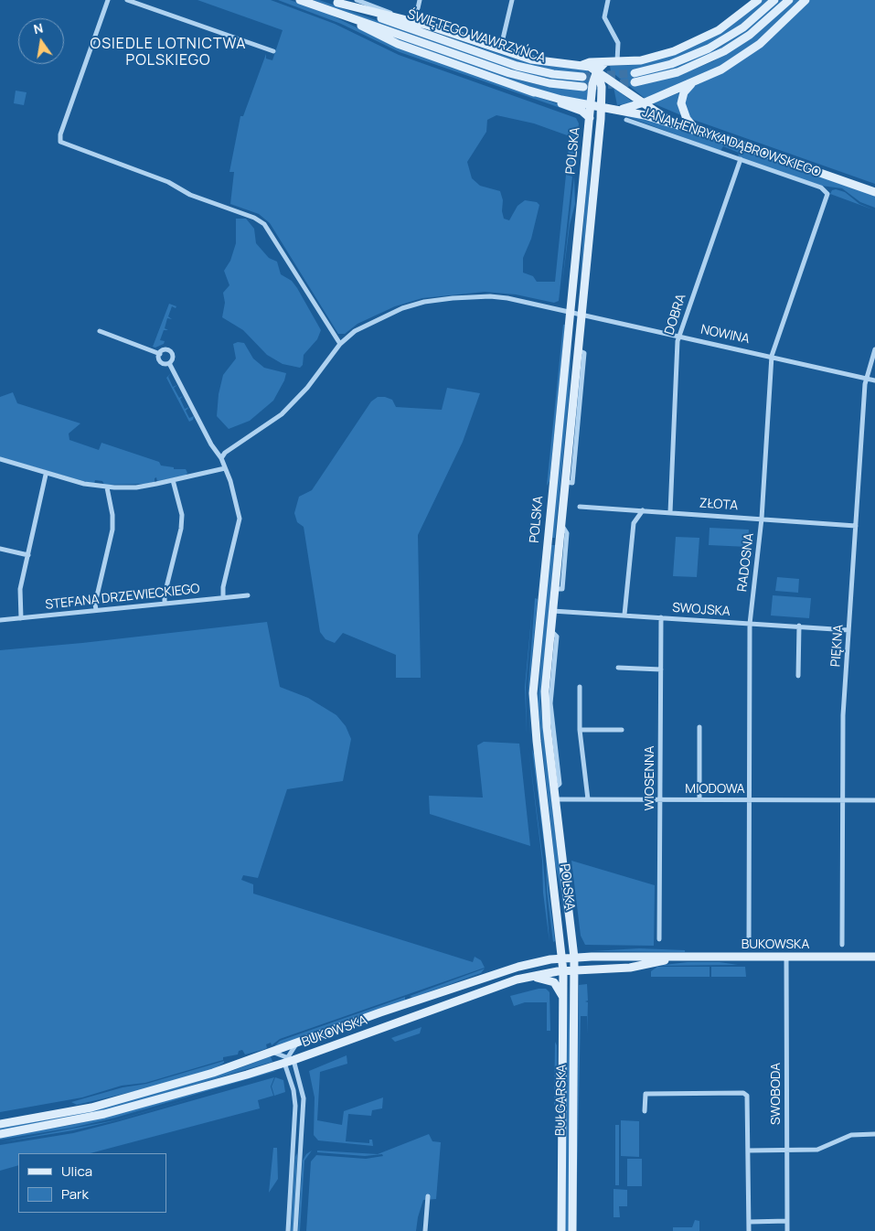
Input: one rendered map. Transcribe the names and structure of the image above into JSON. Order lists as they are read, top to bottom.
{
  "streets": {
    "main road": [
      "ŚWIĘTEGO WAWRZYŃCA",
      "JANA HENRYKA DĄBROWSKIEGO",
      "POLSKA",
      "BUKOWSKA",
      "BUŁGARSKA"
    ],
    "street": [
      "DOBRA",
      "NOWINA",
      "ZŁOTA",
      "RADOSNA",
      "STEFANA DRZEWIECKIEGO",
      "SWOJSKA",
      "PIĘKNA",
      "WIOSENNA",
      "MIODOWA",
      "SWOBODA"
    ]
  },
  "crossings": [
    ["JANA HENRYKA DĄBROWSKIEGO", "POLSKA"],
    ["JANA HENRYKA DĄBROWSKIEGO", "DOBRA"],
    ["JANA HENRYKA DĄBROWSKIEGO", "RADOSNA"],
    ["POLSKA", "NOWINA"],
    ["POLSKA", "SWOJSKA"],
    ["POLSKA", "MIODOWA"],
    ["POLSKA", "BUKOWSKA"],
    ["POLSKA", "BUŁGARSKA"],
    ["DOBRA", "NOWINA"],
    ["DOBRA", "ZŁOTA"],
    ["NOWINA", "RADOSNA"],
    ["NOWINA", "PIĘKNA"],
    ["ZŁOTA", "RADOSNA"],
    ["ZŁOTA", "PIĘKNA"],
    ["RADOSNA", "SWOJSKA"],
    ["RADOSNA", "MIODOWA"],
    ["SWOJSKA", "PIĘKNA"],
    ["SWOJSKA", "WIOSENNA"],
    ["PIĘKNA", "MIODOWA"],
    ["WIOSENNA", "MIODOWA"],
    ["BUKOWSKA", "SWOBODA"],
    ["BUKOWSKA", "BUŁGARSKA"]
  ],
  "districts": ["OSIEDLE LOTNICTWA POLSKIEGO"],
  "legend": ["Ulica", "Park"],
  "north": "top"
}
